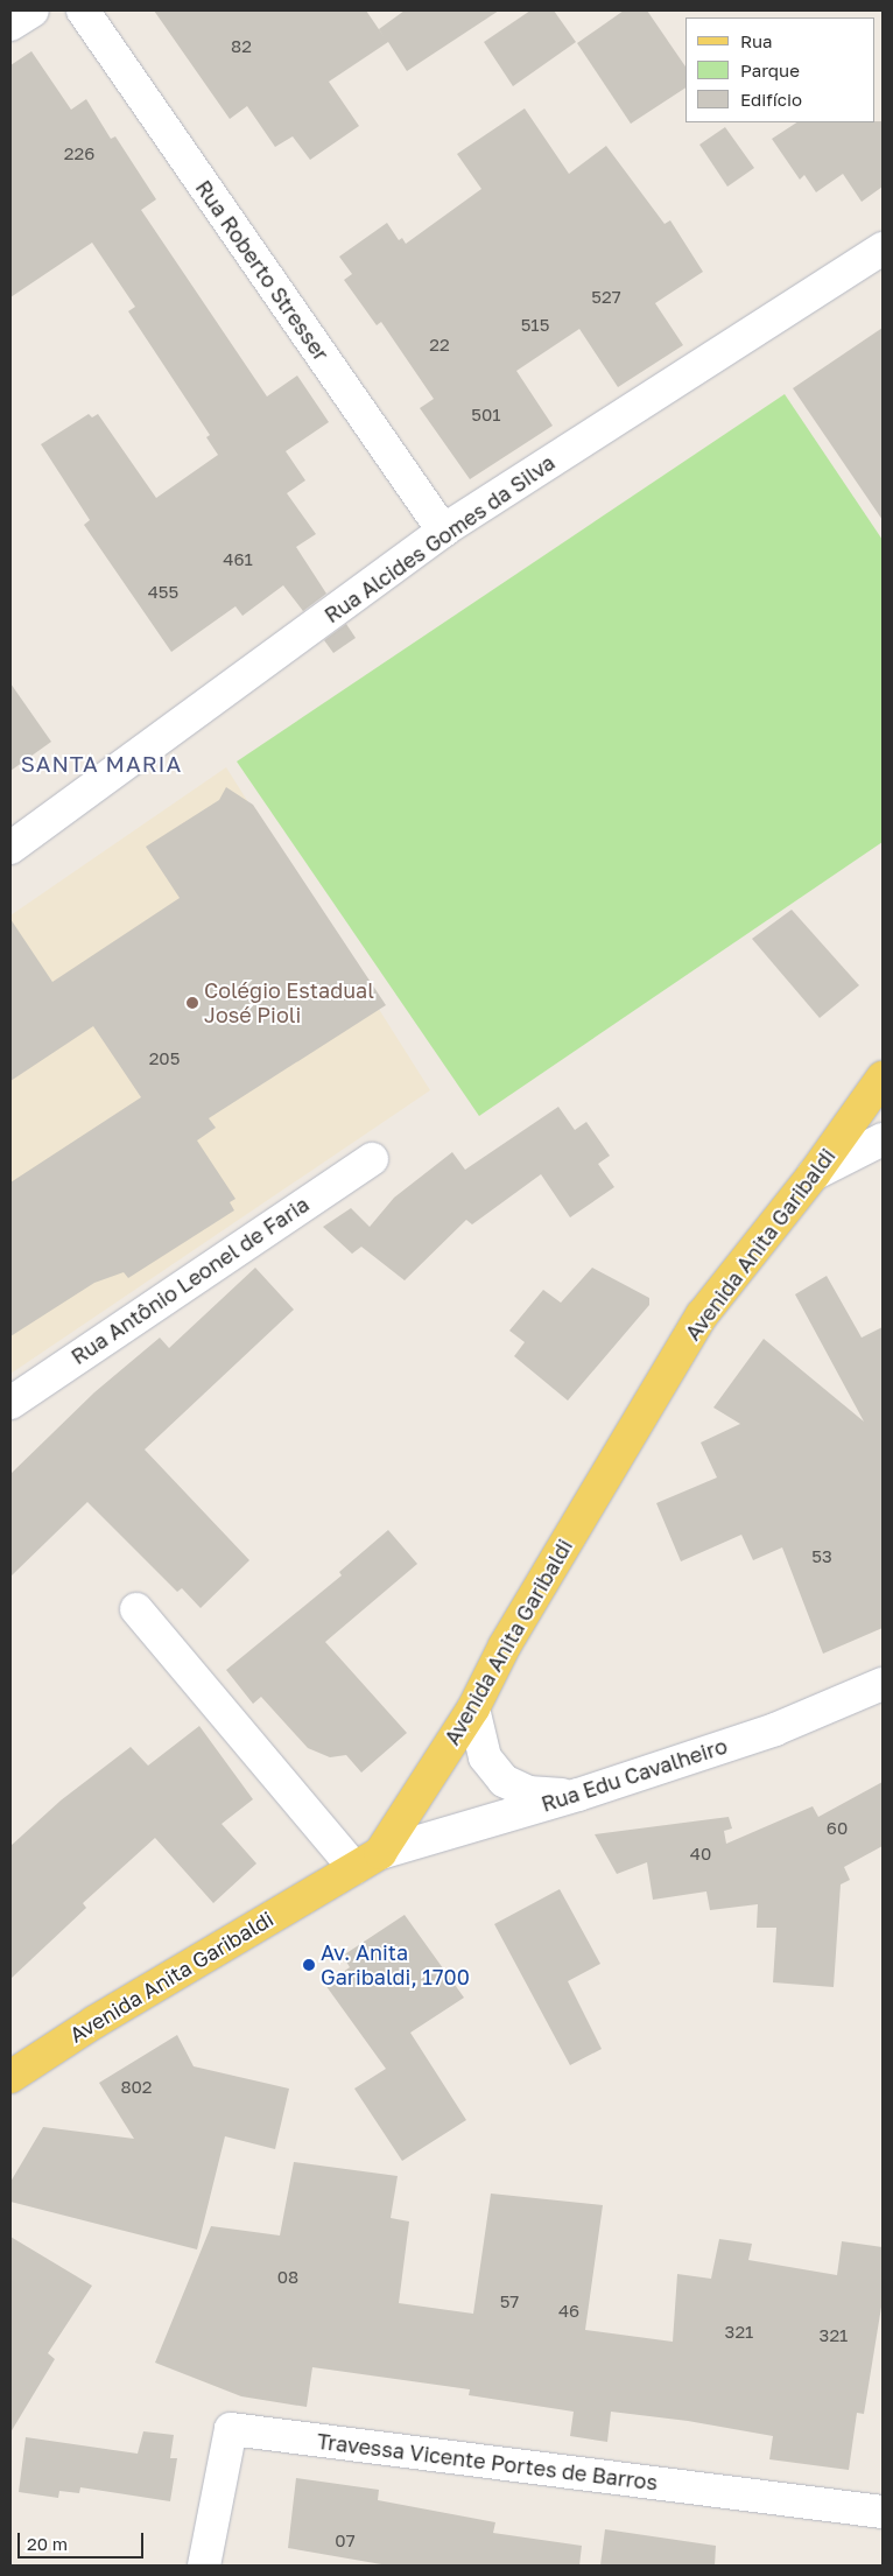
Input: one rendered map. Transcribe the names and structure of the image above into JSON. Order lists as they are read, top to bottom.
{
  "streets": {
    "main road": ["Avenida Anita Garibaldi"],
    "street": [
      "Rua Roberto Stresser",
      "Rua Alcides Gomes da Silva",
      "Rua Antônio Leonel de Faria",
      "Rua Edu Cavalheiro",
      "Travessa Vicente Portes de Barros"
    ]
  },
  "crossings": [
    ["Rua Roberto Stresser", "Rua Alcides Gomes da Silva"],
    ["Avenida Anita Garibaldi", "Rua Edu Cavalheiro"]
  ],
  "districts": ["SANTA MARIA"],
  "places": ["Colégio Estadual José Pioli", "Av. Anita Garibaldi, 1700"],
  "house_numbers": [
    "82",
    "226",
    "527",
    "515",
    "22",
    "501",
    "461",
    "455",
    "205",
    "53",
    "60",
    "40",
    "802",
    "08",
    "57",
    "46",
    "321",
    "321",
    "07"
  ],
  "legend": ["Rua", "Parque", "Edifício"],
  "scale_bar": "20 m"
}
